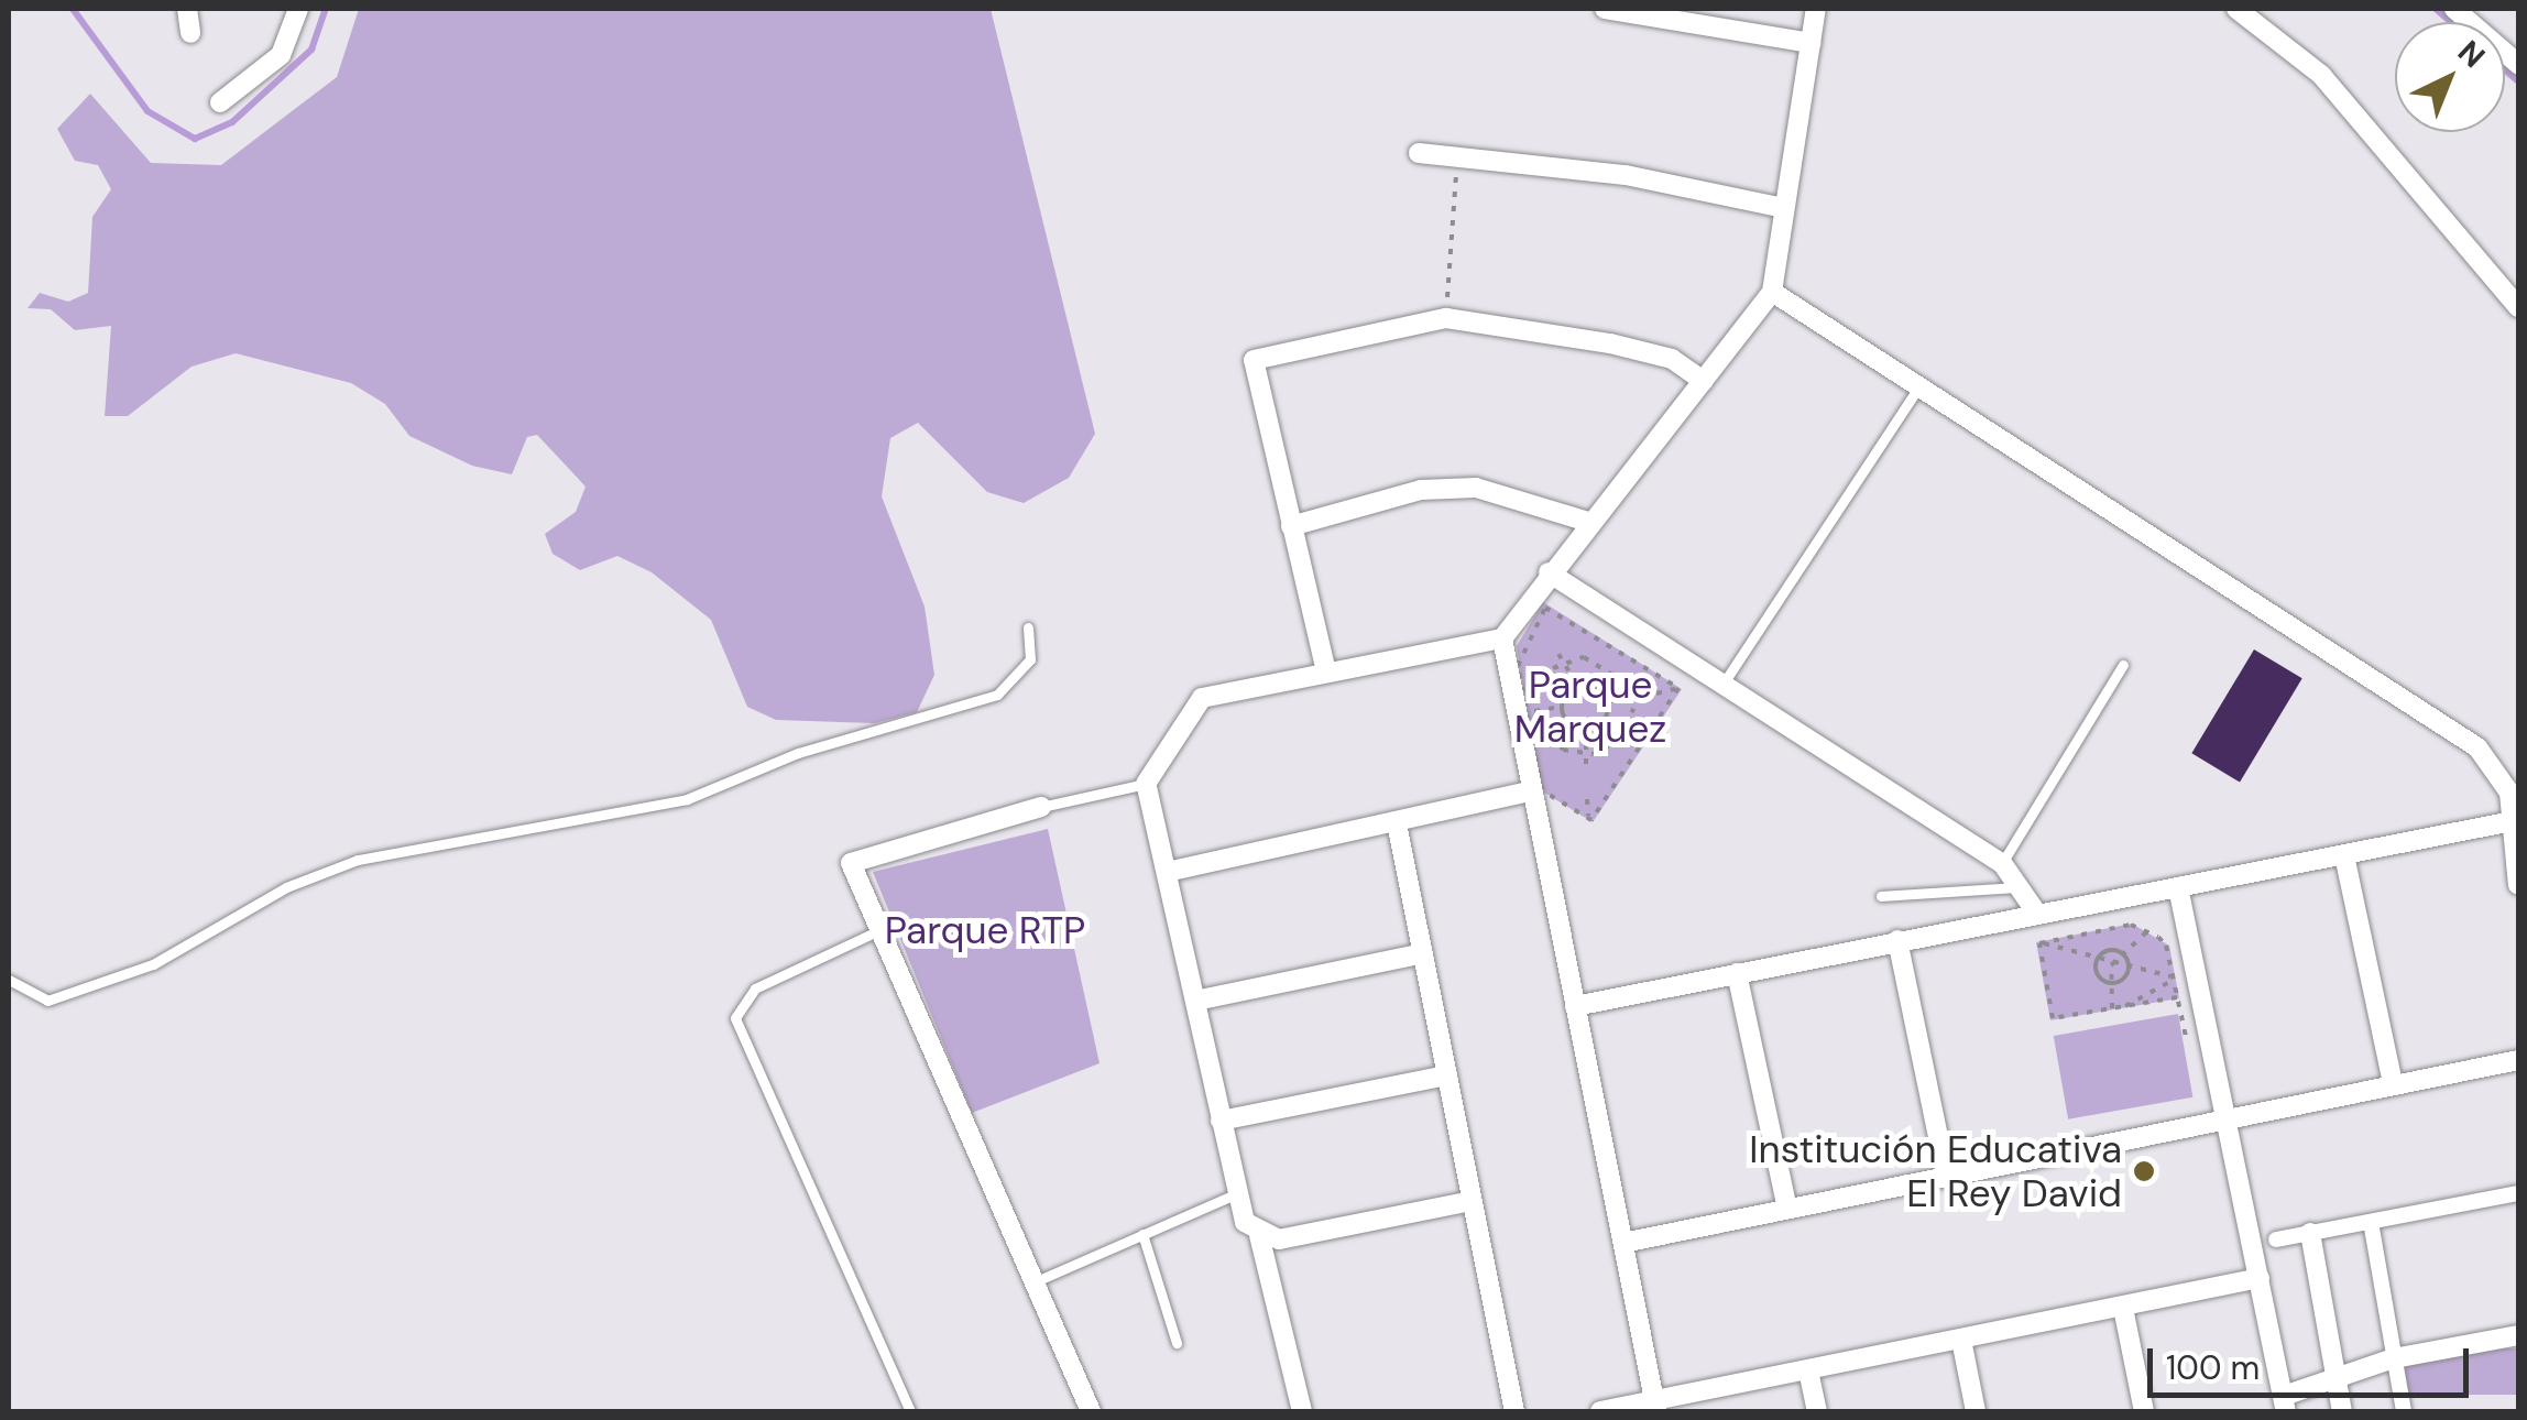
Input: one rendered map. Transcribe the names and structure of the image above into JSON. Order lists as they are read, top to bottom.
{
  "parks": ["Parque Marquez", "Parque RTP"],
  "places": ["Institución Educativa El Rey David"],
  "scale_bar": "100 m",
  "north": "top right"
}
